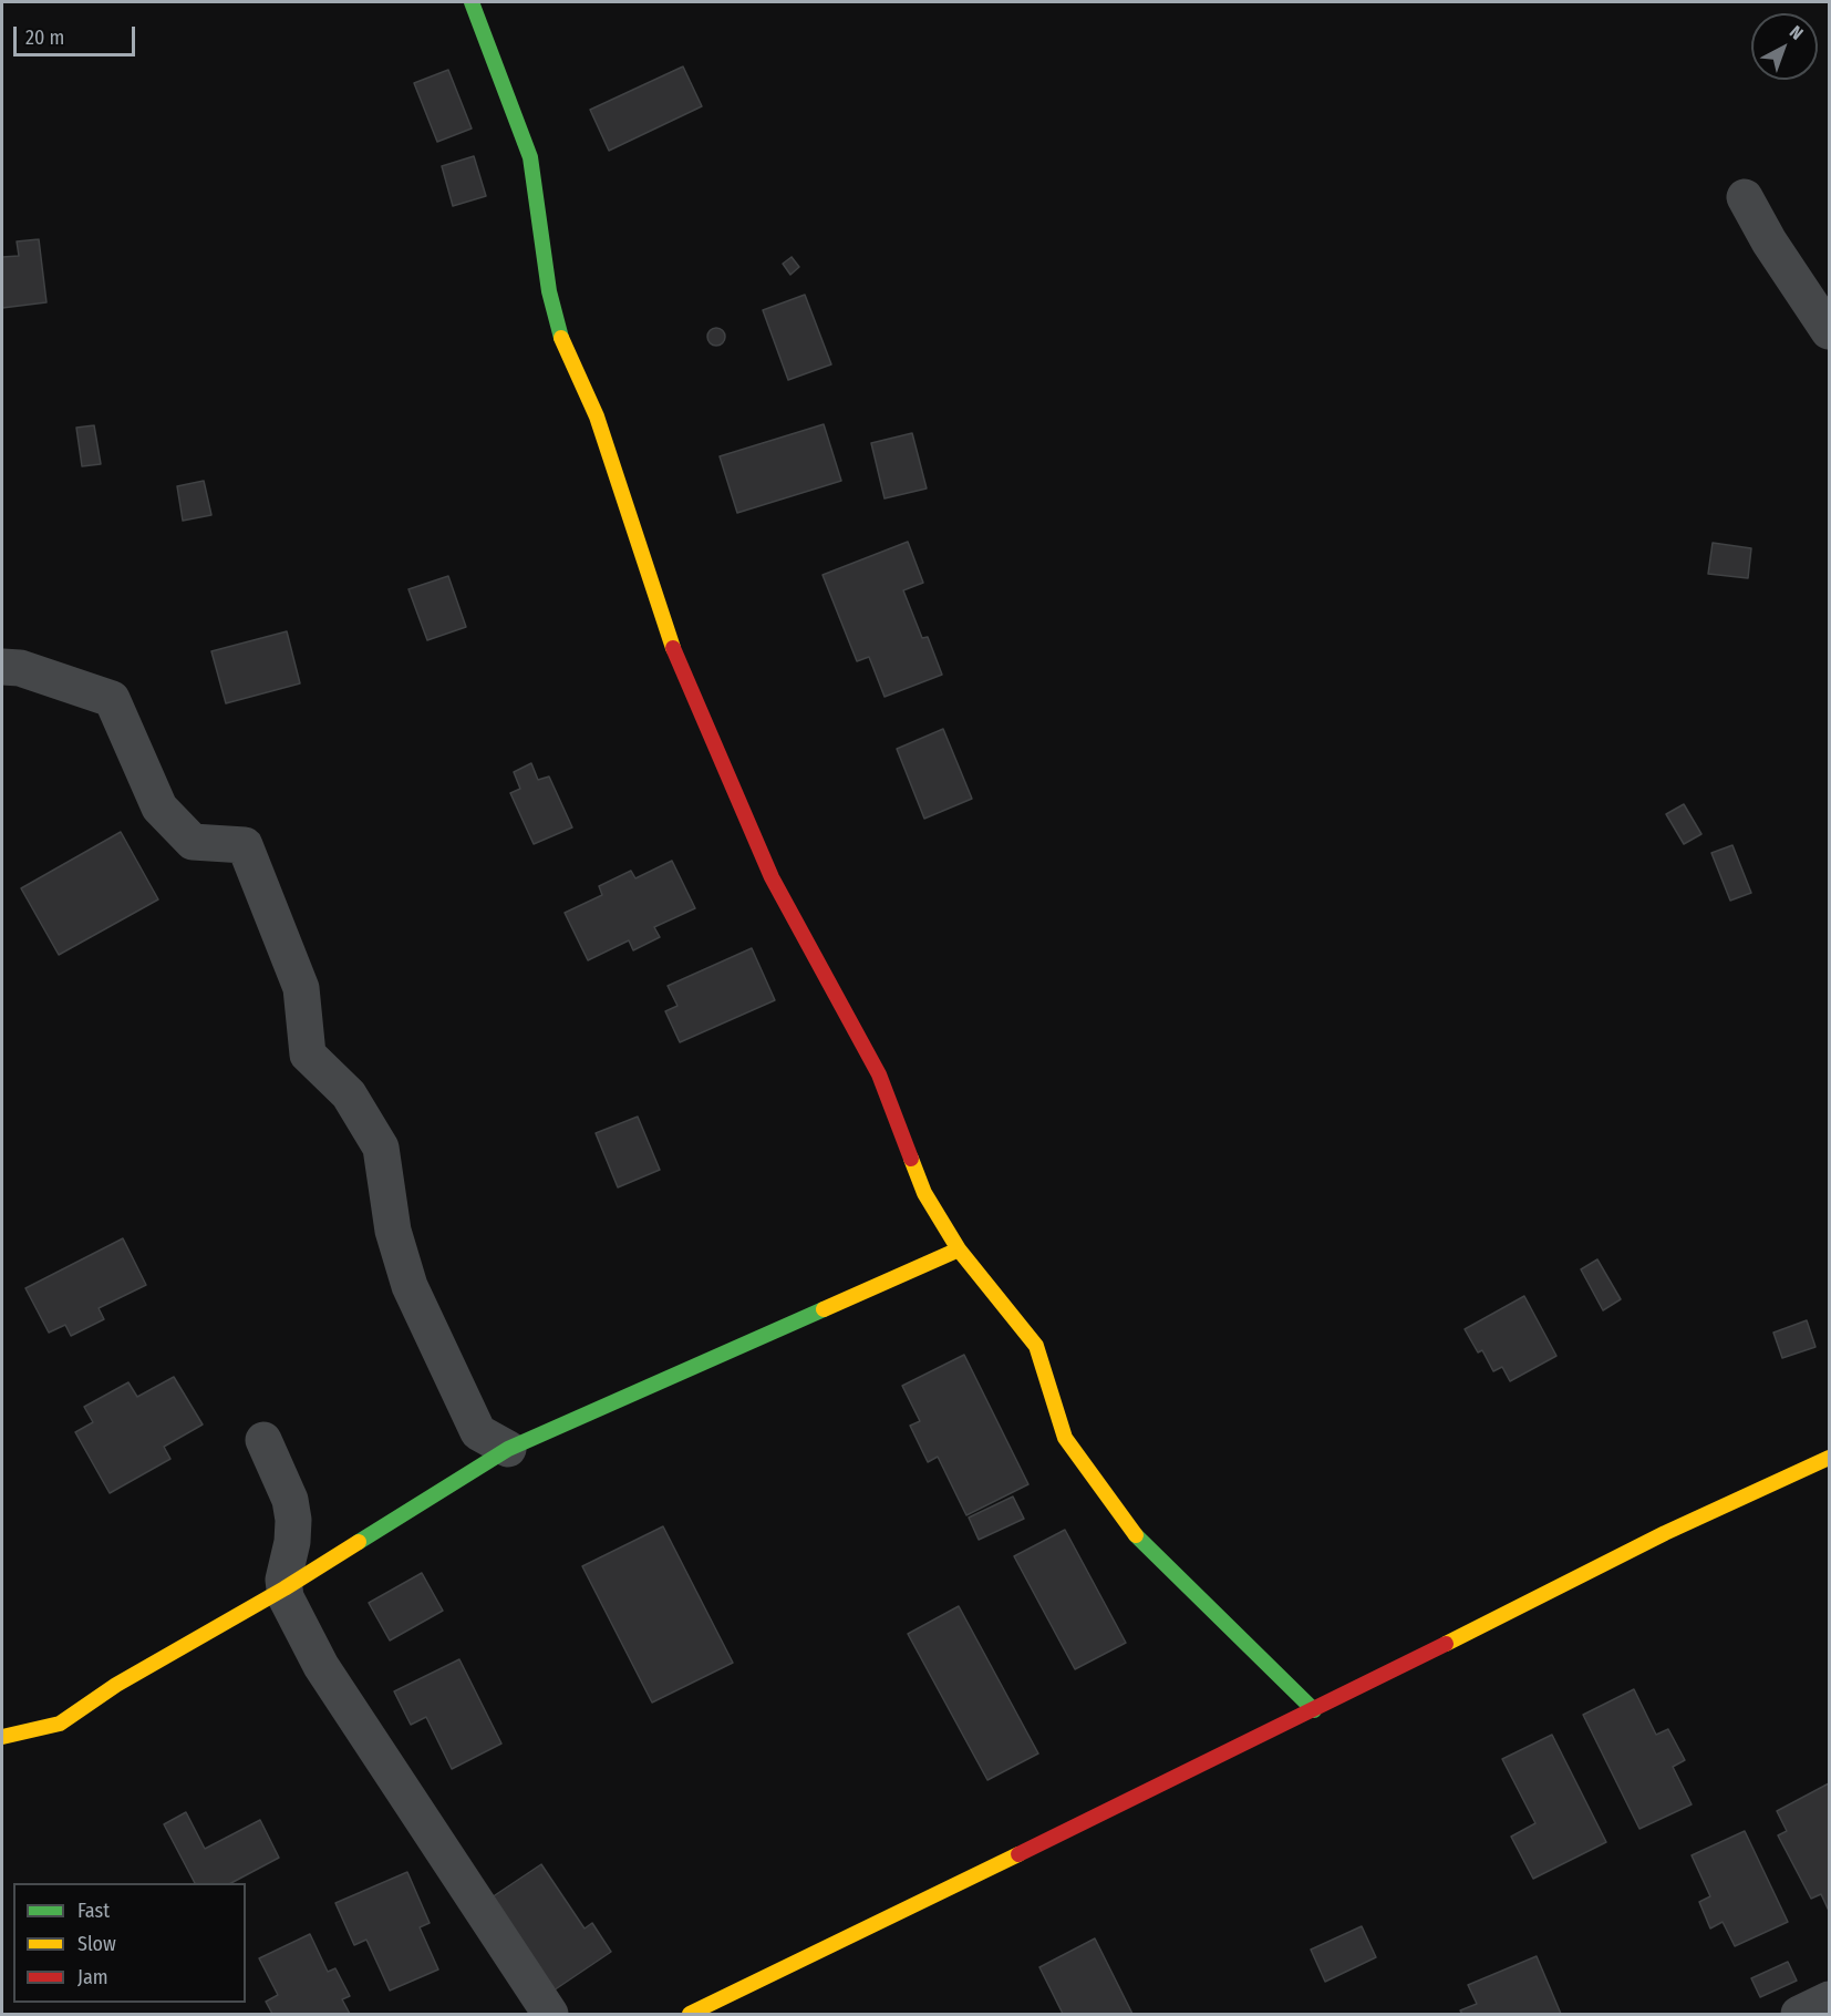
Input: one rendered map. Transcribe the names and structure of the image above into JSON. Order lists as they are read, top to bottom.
{
  "legend": ["Fast", "Slow", "Jam"],
  "scale_bar": "20 m",
  "north": "top right"
}
